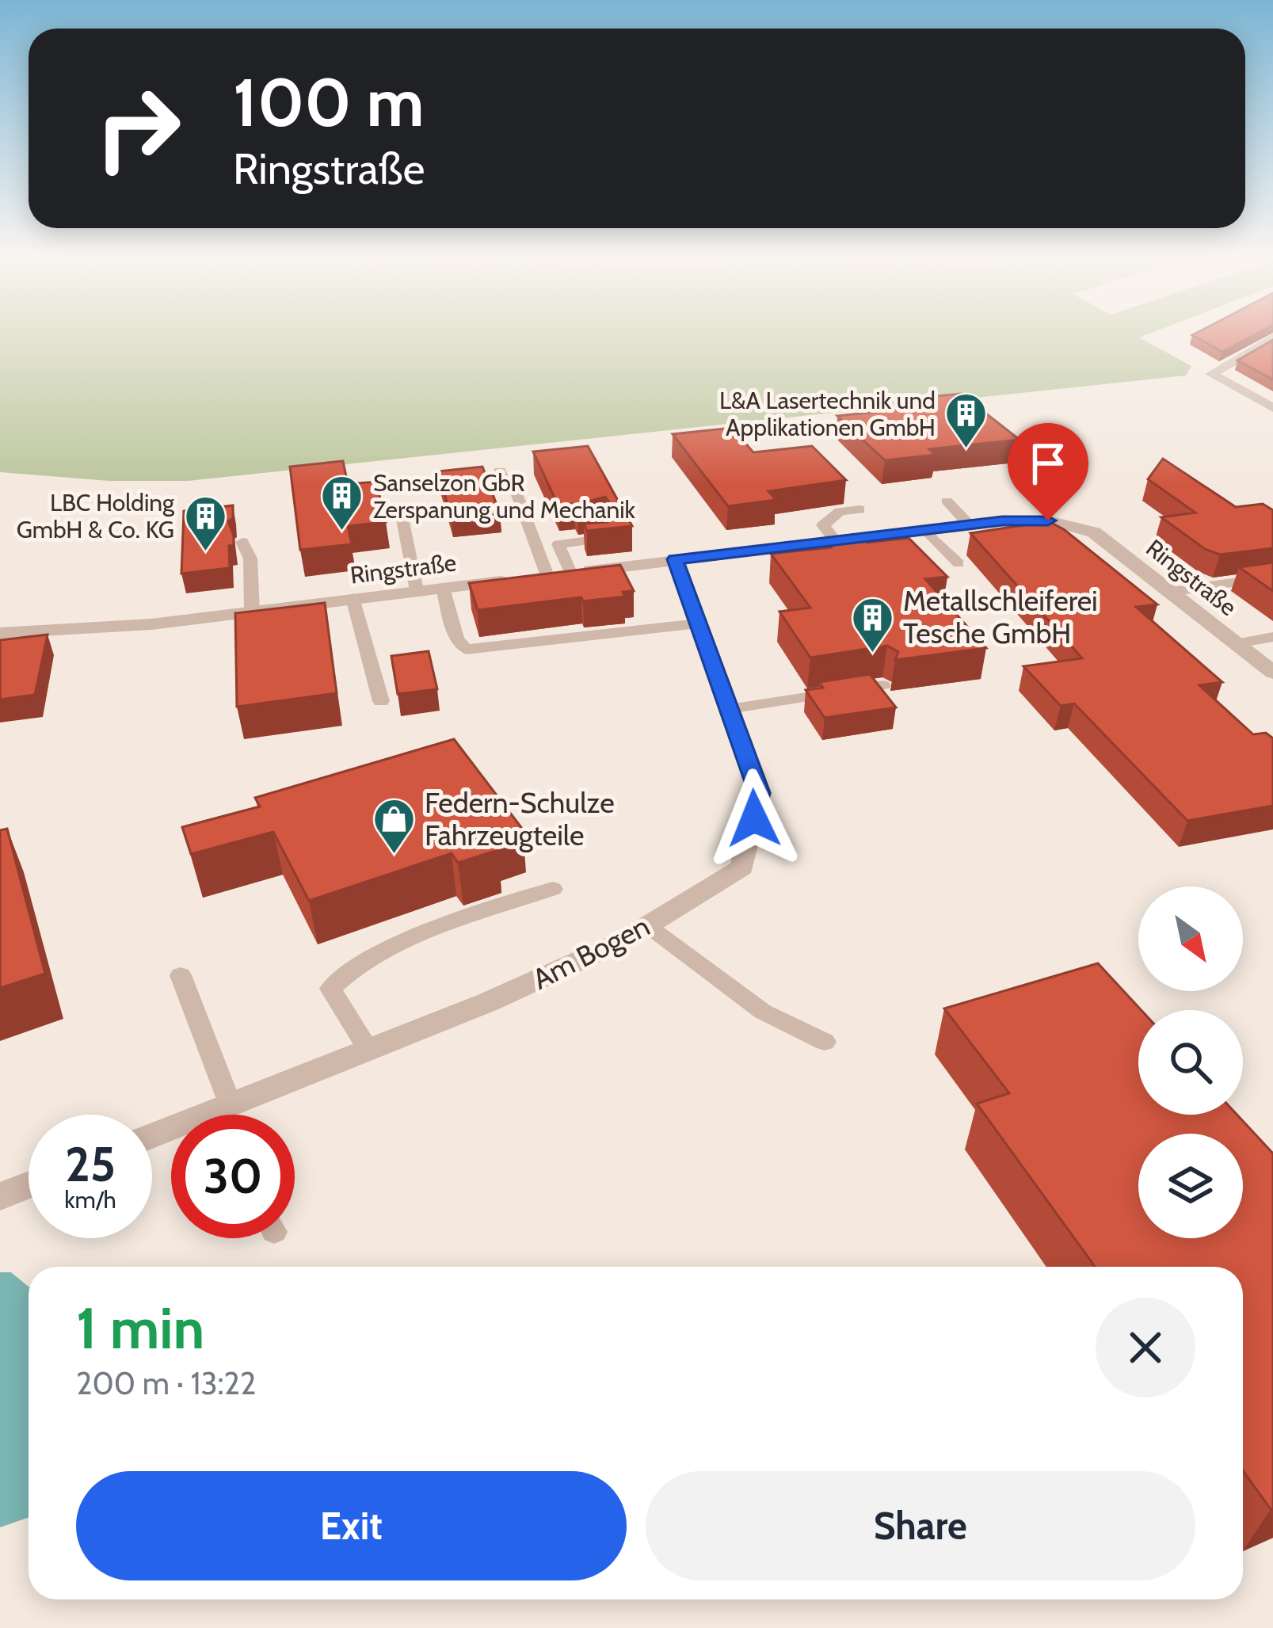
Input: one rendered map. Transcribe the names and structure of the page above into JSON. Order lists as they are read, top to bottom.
{
  "streets": {
    "street": ["Ringstraße", "Am Bogen"]
  },
  "crossings": [
    ["Ringstraße", "Am Bogen"]
  ],
  "places": {
    "building": [
      "L&A Lasertechnik und Applikationen GmbH",
      "Sanselzon GbR Zerspanung und Mechanik",
      "LBC Holding GmbH & Co. KG",
      "Metallschleiferei Tesche GmbH"
    ],
    "shop": ["Federn-Schulze Fahrzeugteile"]
  },
  "north": "bottom right",
  "page": {
    "turn": ["100 m", "Ringstraße"],
    "speed": "25 km/h",
    "limit": "30",
    "heading": ["1 min", "200 m · 13:22"],
    "buttons": ["Exit", "Share"]
  }
}
